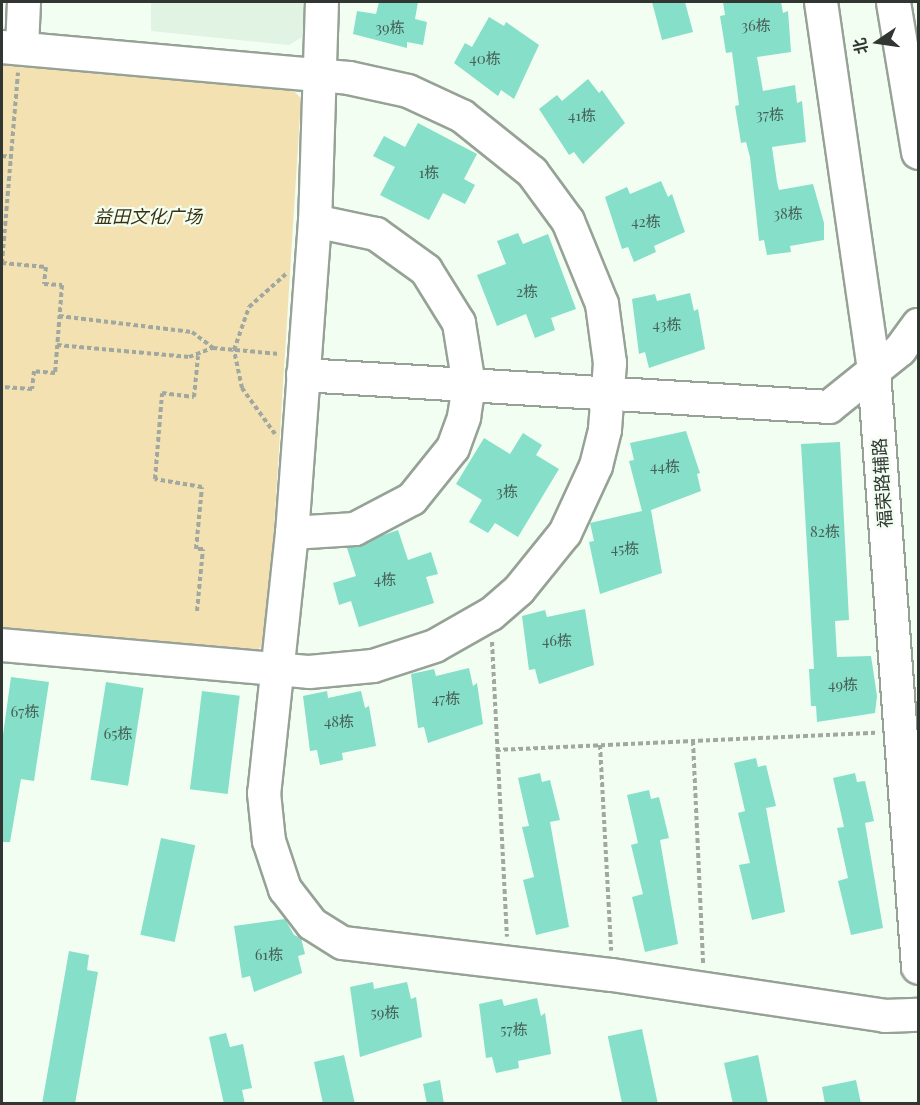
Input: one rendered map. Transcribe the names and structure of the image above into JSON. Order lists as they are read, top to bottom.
{
  "streets": {
    "street": ["福荣路辅路"]
  },
  "parks": ["益田文化广场"],
  "house_numbers": [
    "36栋",
    "39栋",
    "40栋",
    "37栋",
    "41栋",
    "1栋",
    "38栋",
    "42栋",
    "2栋",
    "43栋",
    "44栋",
    "3栋",
    "82栋",
    "45栋",
    "4栋",
    "46栋",
    "49栋",
    "47栋",
    "67栋",
    "48栋",
    "65栋",
    "61栋",
    "59栋",
    "57栋"
  ],
  "north": "left"
}
